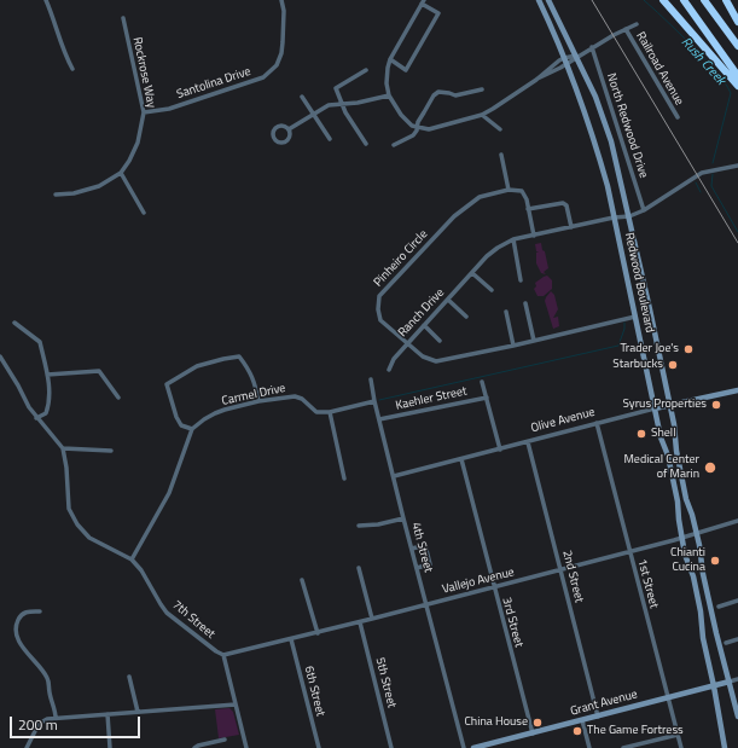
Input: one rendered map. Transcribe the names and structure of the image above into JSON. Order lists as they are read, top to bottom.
{
  "streets": {
    "main road": ["Redwood Boulevard", "Olive Avenue", "Grant Avenue"],
    "street": [
      "Railroad Avenue",
      "Rockrose Way",
      "Santolina Drive",
      "North Redwood Drive",
      "Pinheiro Circle",
      "Ranch Drive",
      "Carmel Drive",
      "Kaehler Street",
      "4th Street",
      "2nd Street",
      "Vallejo Avenue",
      "1st Street",
      "7th Street",
      "3rd Street",
      "5th Street",
      "6th Street"
    ]
  },
  "crossings": [
    ["Rockrose Way", "Santolina Drive"],
    ["North Redwood Drive", "Ranch Drive"],
    ["Pinheiro Circle", "Redwood Boulevard"],
    ["Pinheiro Circle", "Ranch Drive"],
    ["Redwood Boulevard", "Ranch Drive"],
    ["Redwood Boulevard", "Olive Avenue"],
    ["Redwood Boulevard", "Vallejo Avenue"],
    ["Redwood Boulevard", "Grant Avenue"],
    ["Kaehler Street", "4th Street"],
    ["Olive Avenue", "4th Street"],
    ["Olive Avenue", "2nd Street"],
    ["Olive Avenue", "1st Street"],
    ["Olive Avenue", "3rd Street"],
    ["4th Street", "Vallejo Avenue"],
    ["2nd Street", "Vallejo Avenue"],
    ["2nd Street", "Grant Avenue"],
    ["Vallejo Avenue", "1st Street"],
    ["Vallejo Avenue", "7th Street"],
    ["Vallejo Avenue", "3rd Street"],
    ["Vallejo Avenue", "5th Street"],
    ["Vallejo Avenue", "6th Street"],
    ["1st Street", "Grant Avenue"],
    ["3rd Street", "Grant Avenue"]
  ],
  "water": ["Rush Creek"],
  "places": [
    "Trader Joe's",
    "Starbucks",
    "Syrus Properties",
    "Shell",
    "Medical Center of Marin",
    "Chianti Cucina",
    "China House",
    "The Game Fortress"
  ],
  "scale_bar": "200 m"
}
